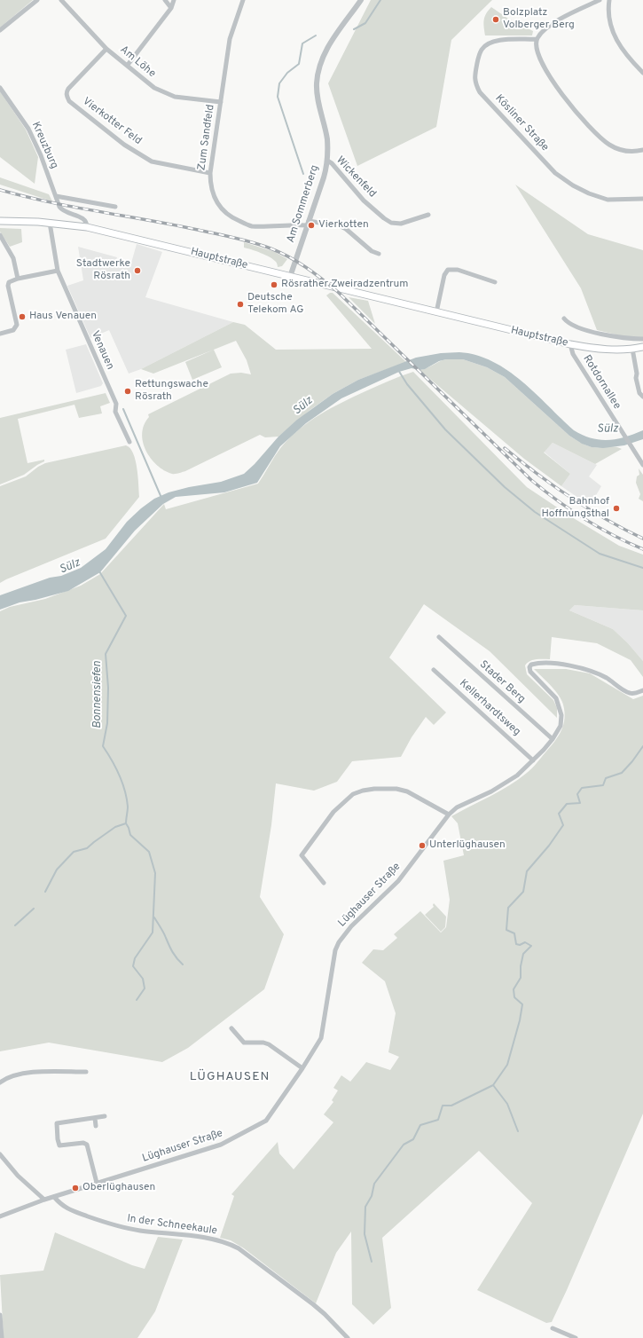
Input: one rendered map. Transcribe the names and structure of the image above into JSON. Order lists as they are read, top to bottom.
{
  "streets": {
    "main road": ["Hauptstraße"],
    "street": [
      "Am Löhe",
      "Vierkotter Feld",
      "Kösliner Straße",
      "Zum Sandfeld",
      "Kreuzburg",
      "Wickenfeld",
      "Am Sommerberg",
      "Venauen",
      "Rotdornallee",
      "Stader Berg",
      "Kellerhardtsweg",
      "Lüghauser Straße",
      "In der Schneekaule"
    ]
  },
  "crossings": [
    ["Am Löhe", "Vierkotter Feld"],
    ["Am Löhe", "Zum Sandfeld"],
    ["Vierkotter Feld", "Zum Sandfeld"],
    ["Zum Sandfeld", "Am Sommerberg"],
    ["Kreuzburg", "Hauptstraße"],
    ["Wickenfeld", "Am Sommerberg"],
    ["Am Sommerberg", "Hauptstraße"],
    ["Hauptstraße", "Venauen"],
    ["Hauptstraße", "Rotdornallee"],
    ["Stader Berg", "Lüghauser Straße"],
    ["Kellerhardtsweg", "Lüghauser Straße"],
    ["Lüghauser Straße", "In der Schneekaule"]
  ],
  "districts": ["LÜGHAUSEN"],
  "water": ["Sülz", "Bonnensiefen"],
  "places": [
    "Bolzplatz Volberger Berg",
    "Vierkotten",
    "Stadtwerke Rösrath",
    "Rösrather Zweiradzentrum",
    "Deutsche Telekom AG",
    "Haus Venauen",
    "Rettungswache Rösrath",
    "Bahnhof Hoffnungsthal",
    "Unterlüghausen",
    "Oberlüghausen"
  ]
}
